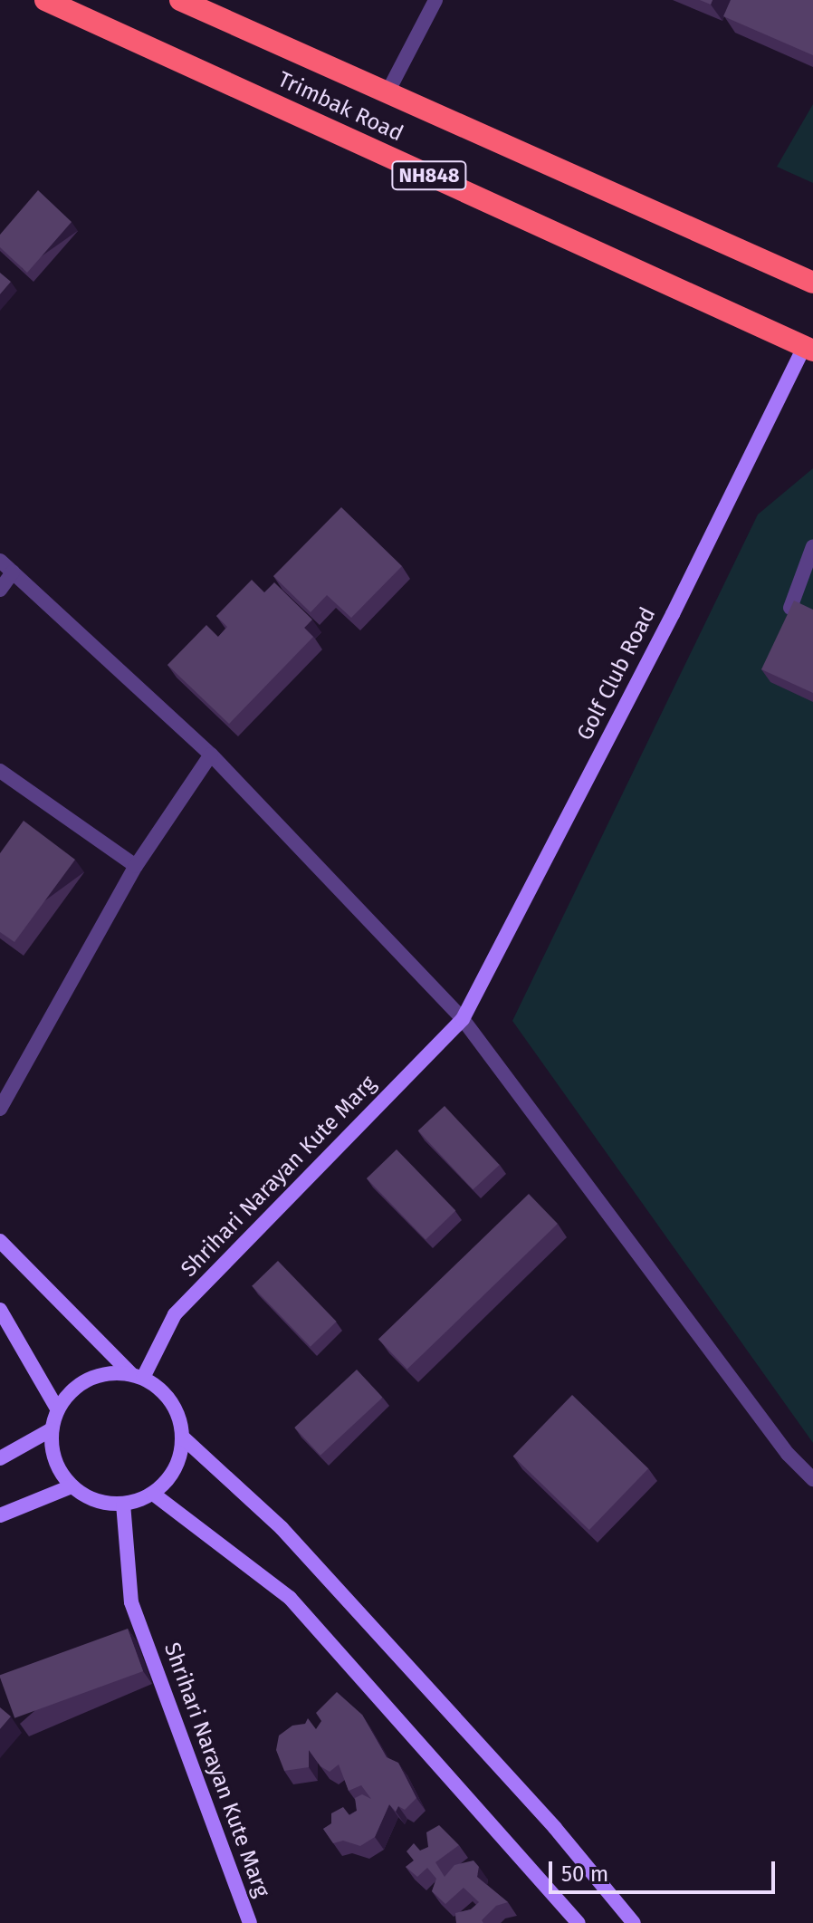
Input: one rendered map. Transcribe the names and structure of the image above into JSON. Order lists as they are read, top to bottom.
{
  "streets": {
    "highway": ["Trimbak Road", "NH848"],
    "main road": ["Golf Club Road", "Shrihari Narayan Kute Marg"]
  },
  "crossings": [
    ["Trimbak Road", "Golf Club Road"],
    ["Golf Club Road", "Shrihari Narayan Kute Marg"]
  ],
  "scale_bar": "50 m"
}
